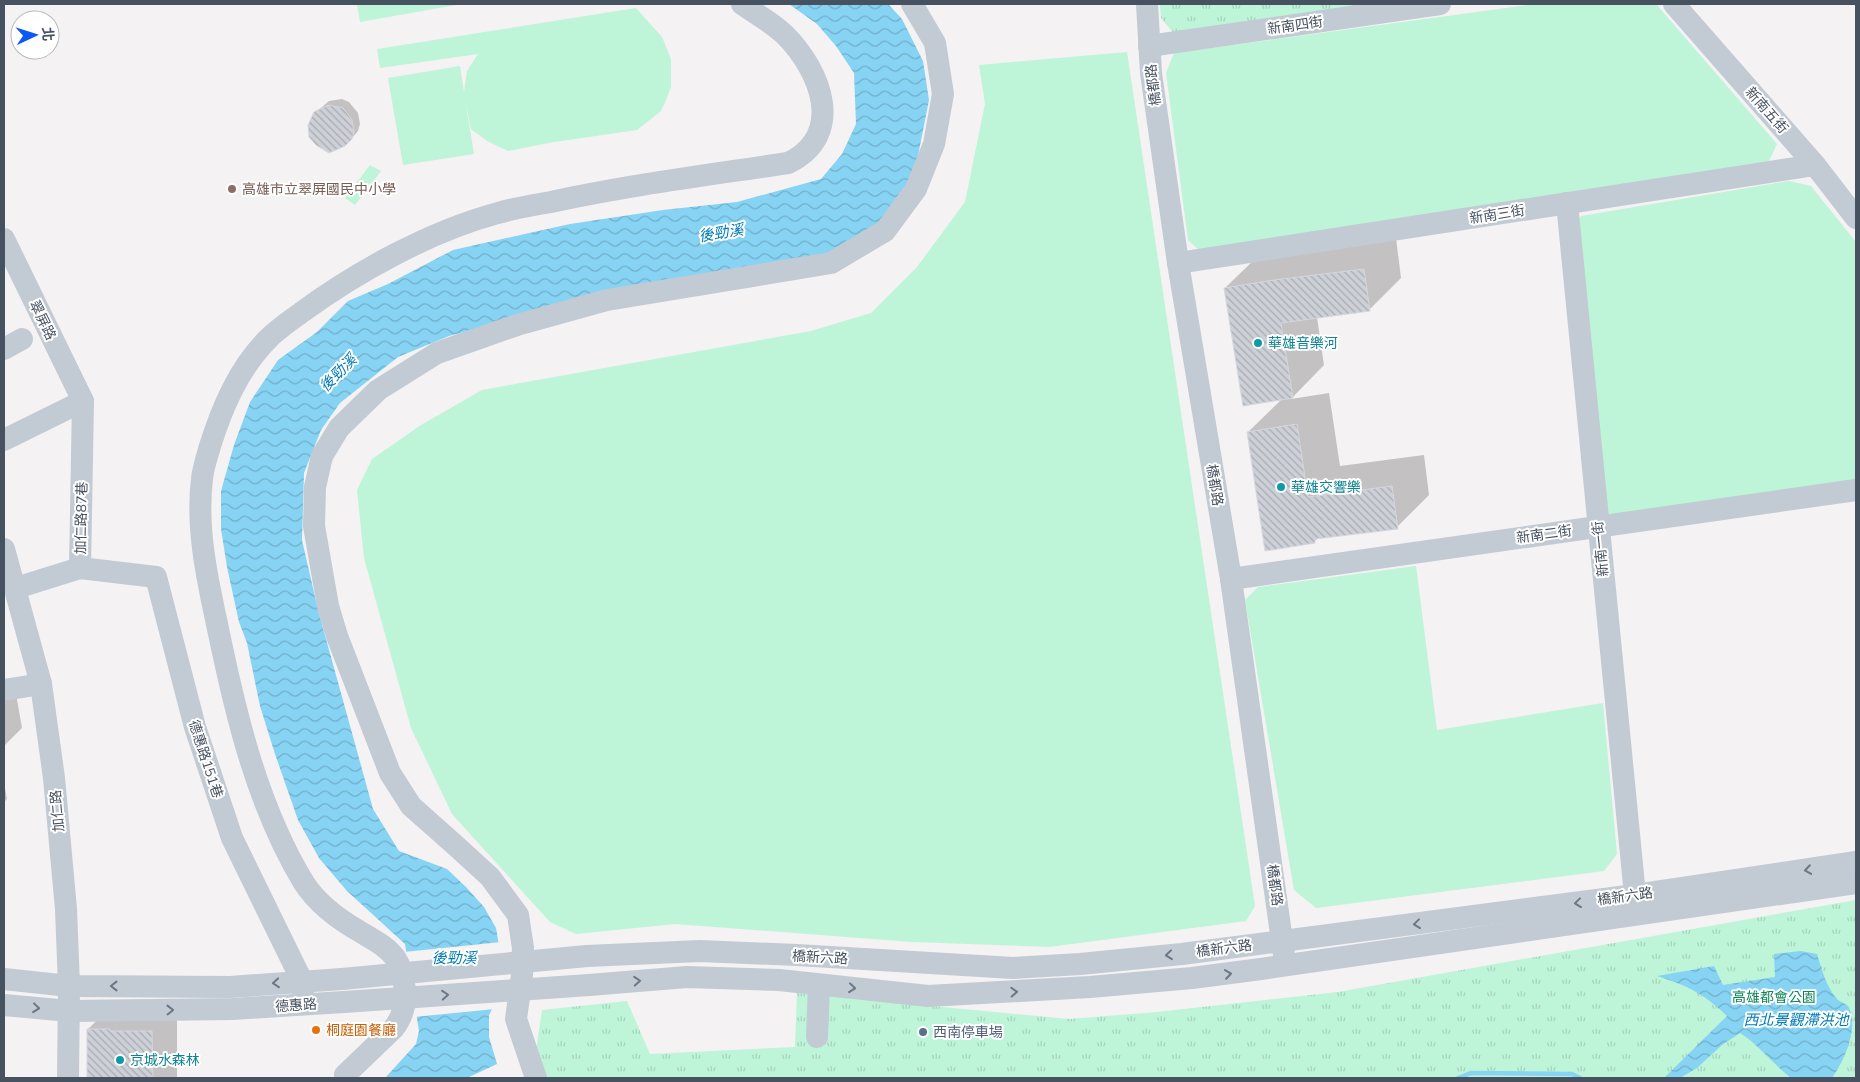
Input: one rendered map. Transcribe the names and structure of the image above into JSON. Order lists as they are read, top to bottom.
{
  "streets": {
    "street": [
      "新南四街",
      "橋都路",
      "新南五街",
      "新南三街",
      "翠屏路",
      "加仁路87巷",
      "新南二街",
      "新南一街",
      "德惠路151巷",
      "加仁路",
      "橋新六路",
      "德惠路"
    ]
  },
  "crossings": [
    ["新南四街", "橋都路"],
    ["橋都路", "新南三街"],
    ["橋都路", "新南二街"],
    ["橋都路", "橋新六路"],
    ["新南五街", "新南三街"],
    ["新南三街", "新南一街"],
    ["翠屏路", "加仁路87巷"],
    ["加仁路87巷", "德惠路151巷"],
    ["加仁路87巷", "加仁路"],
    ["新南二街", "新南一街"],
    ["新南一街", "橋新六路"],
    ["德惠路151巷", "德惠路"],
    ["加仁路", "德惠路"],
    ["橋新六路", "德惠路"]
  ],
  "water": ["後勁溪", "西北景觀滯洪池"],
  "parks": ["高雄都會公園"],
  "places": [
    "高雄市立翠屏國民中小學",
    "華雄音樂河",
    "華雄交響樂",
    "桐庭園餐廳",
    "西南停車場",
    "京城水森林"
  ],
  "north": "right"
}
